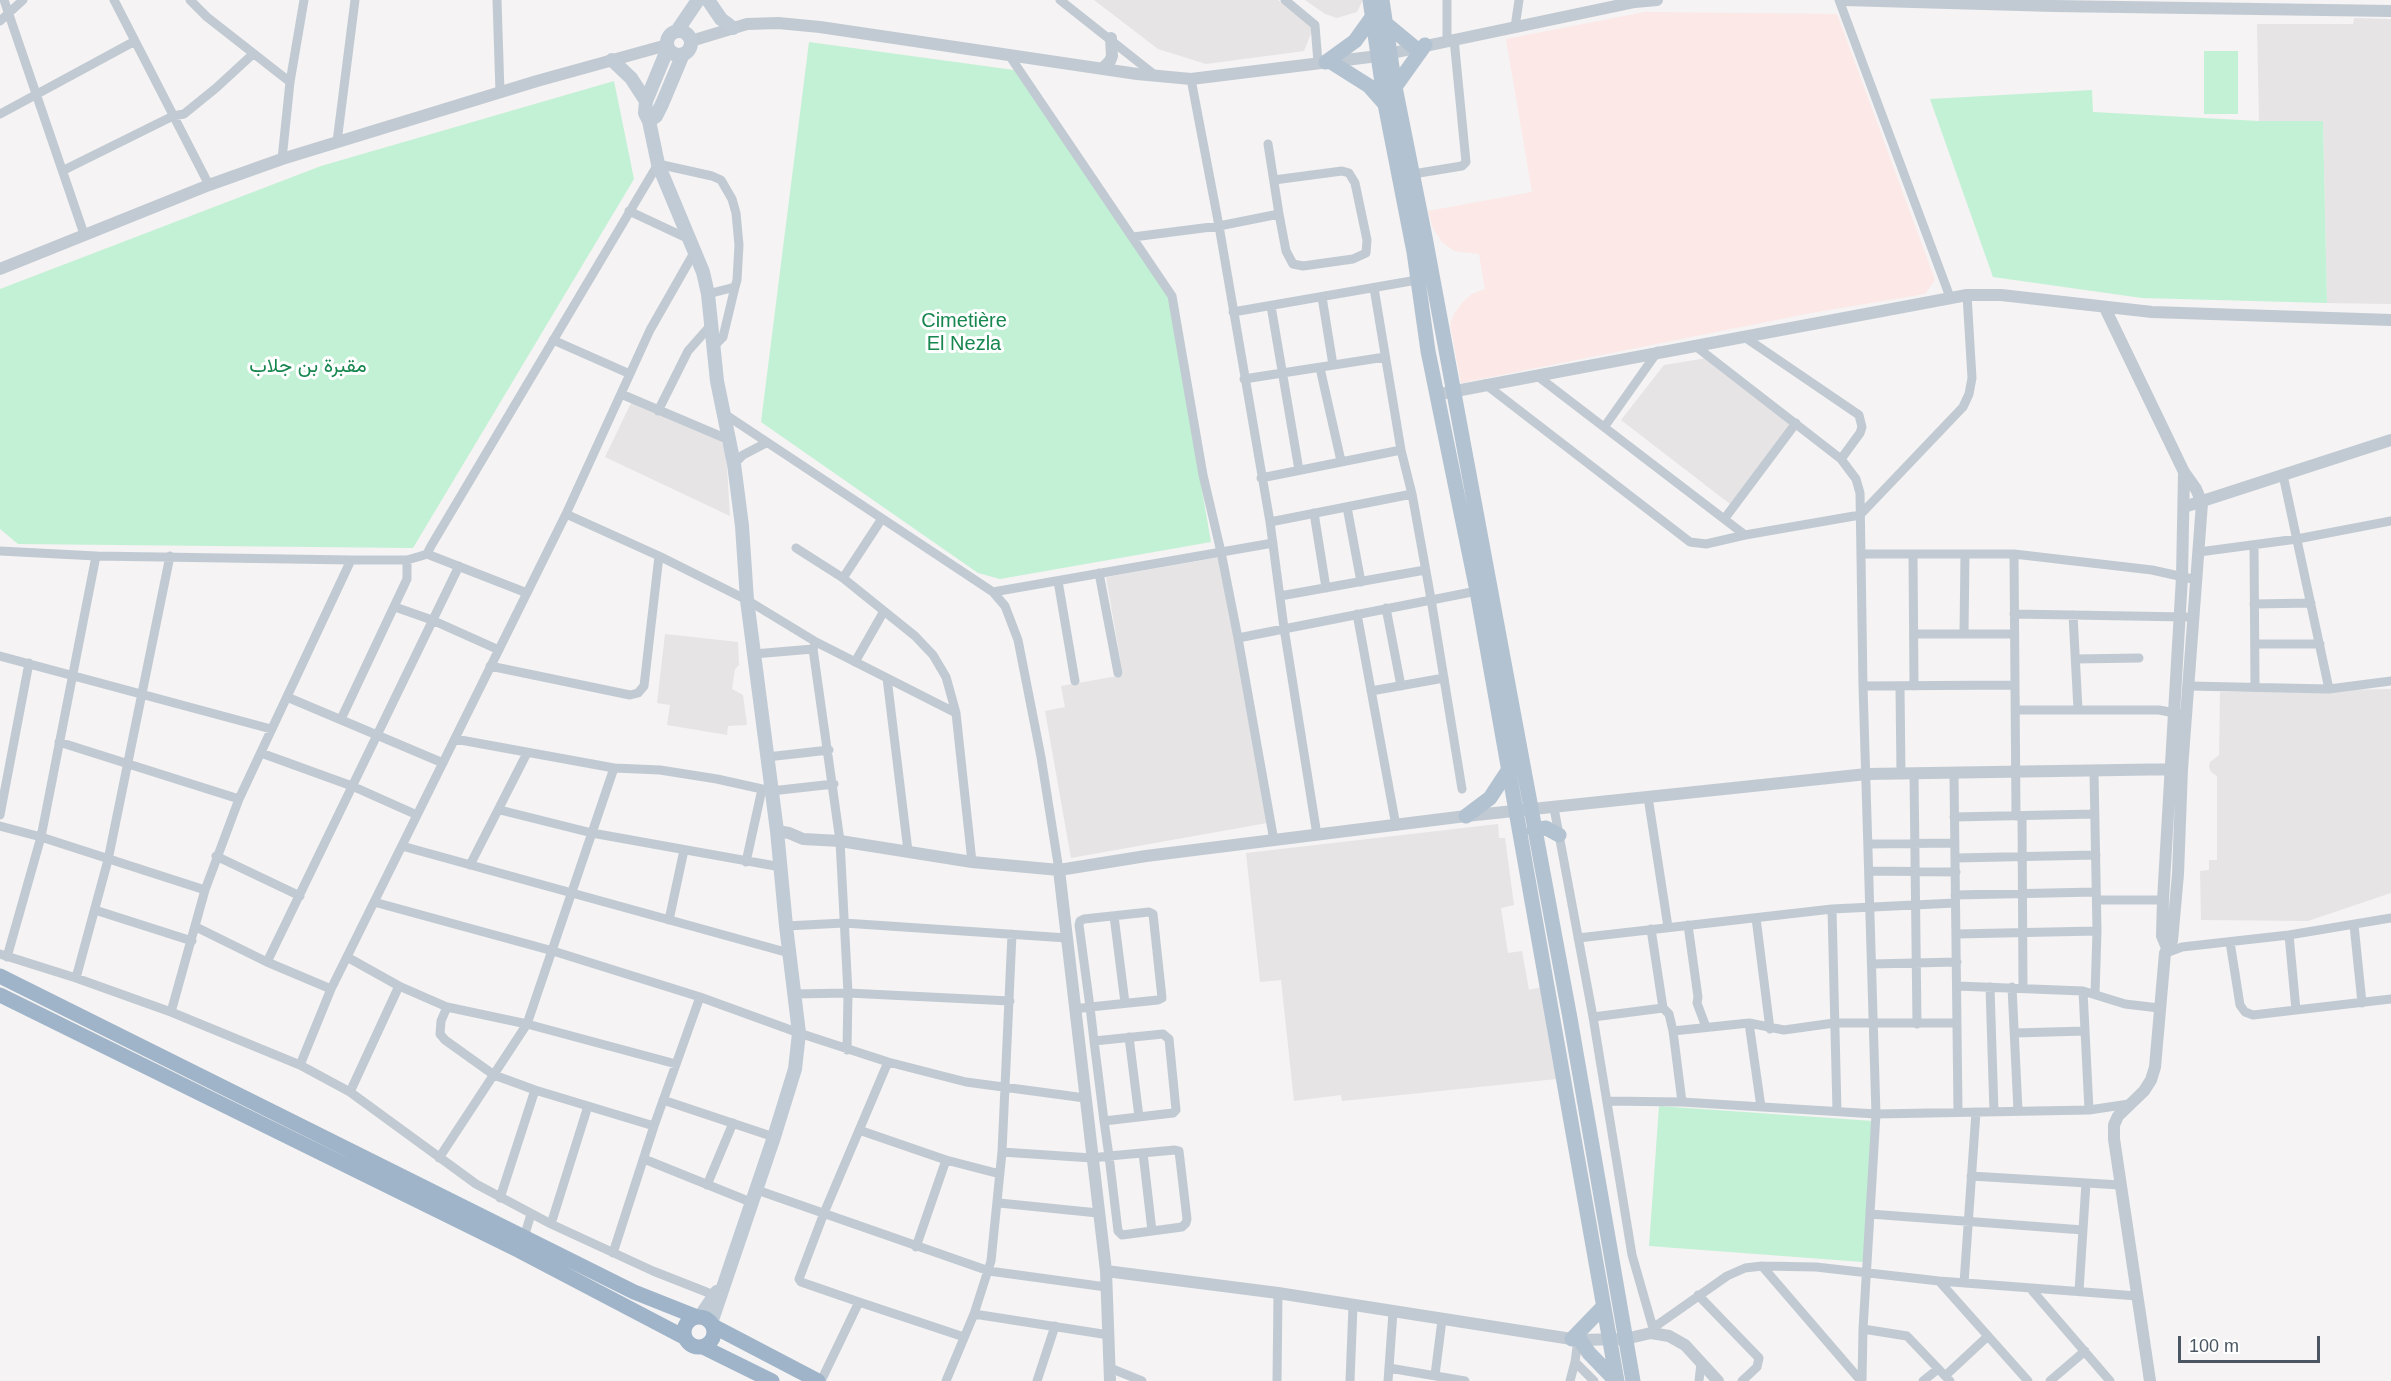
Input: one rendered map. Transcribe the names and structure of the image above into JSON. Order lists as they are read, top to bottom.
{
  "parks": ["Cimetière El Nezla", "مقبرة بن جلاب"],
  "scale_bar": "100 m"
}
